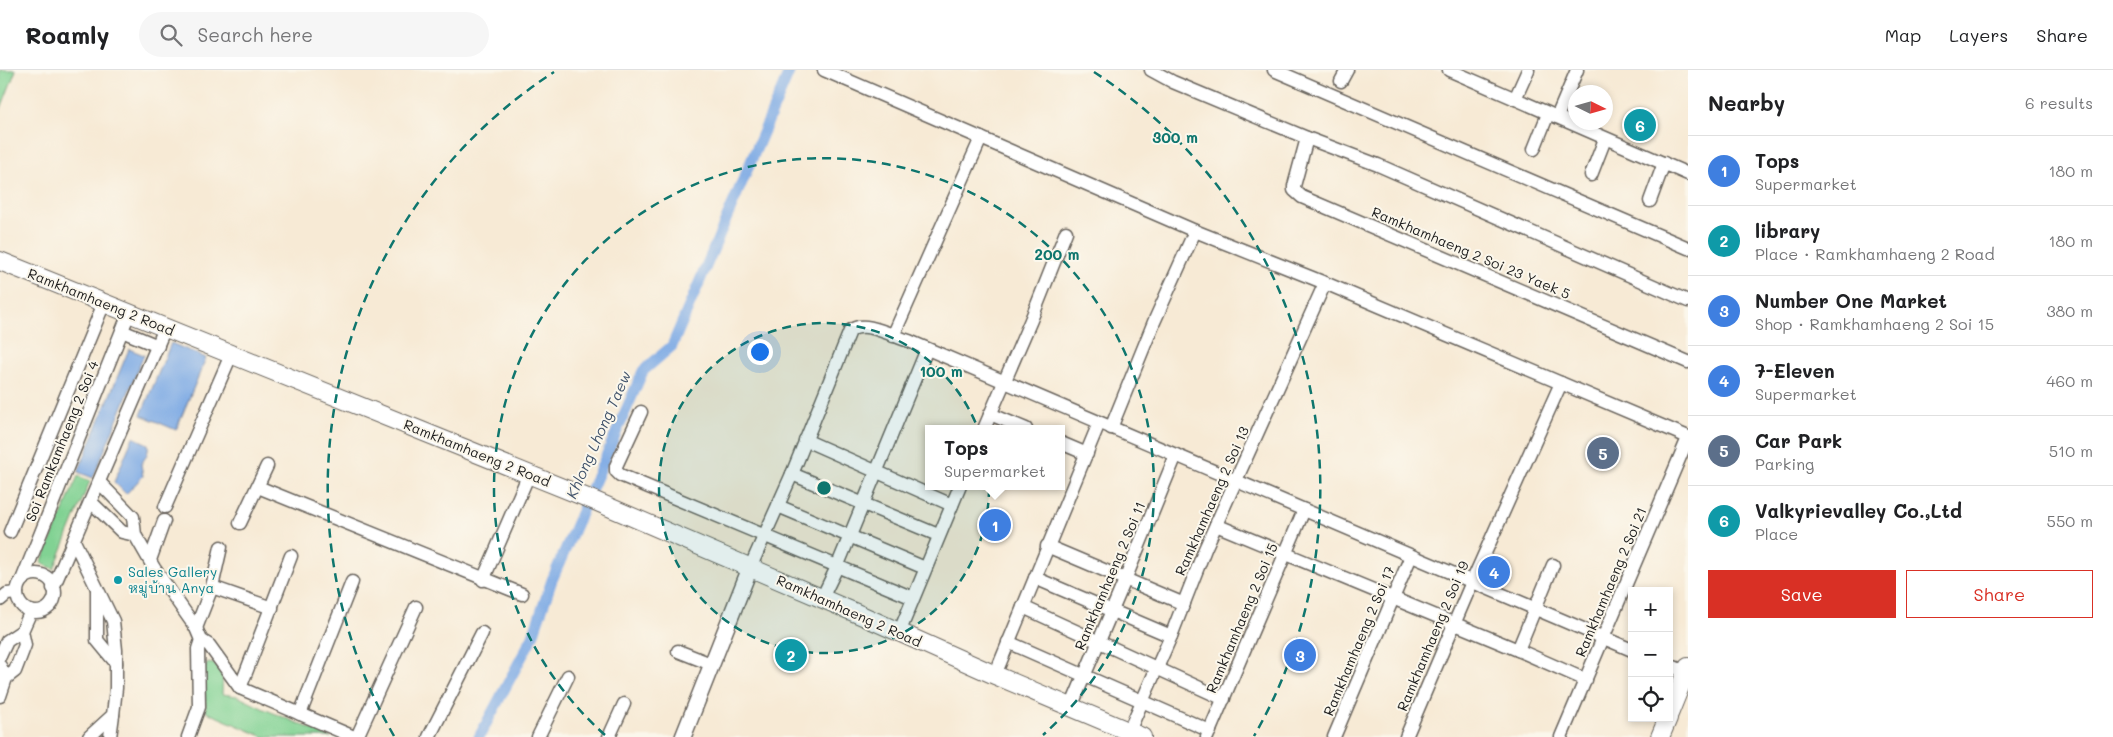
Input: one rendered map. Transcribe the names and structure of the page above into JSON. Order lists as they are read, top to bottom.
{
  "streets": {
    "main road": ["Ramkhamhaeng 2 Road"],
    "street": [
      "Ramkhamhaeng 2 Soi 23 Yaek 5",
      "Soi Ramkamhaeng 2 Soi 4",
      "Ramkhamhaeng 2 Soi 13",
      "Ramkhamhaeng 2 Soi 11",
      "Ramkhamhaeng 2 Soi 21",
      "Ramkhamhaeng 2 Soi 15",
      "Ramkhamhaeng 2 Soi 19",
      "Ramkhamhaeng 2 Soi 17"
    ]
  },
  "crossings": [
    ["Ramkhamhaeng 2 Road", "Soi Ramkamhaeng 2 Soi 4"],
    ["Ramkhamhaeng 2 Road", "Ramkhamhaeng 2 Soi 13"],
    ["Ramkhamhaeng 2 Road", "Ramkhamhaeng 2 Soi 11"]
  ],
  "water": ["Khlong Lhong Taew"],
  "places": ["Sales Gallery หมู่บ้าน Anya"],
  "north": "right",
  "page": {
    "header": "Roamly",
    "search": "Search here",
    "nav": ["Map", "Layers", "Share"],
    "heading": ["Nearby", "6 results"],
    "pins": [
      "6",
      "5",
      "1",
      "4",
      "2",
      "3"
    ],
    "list": [
      {
        "mark": "1",
        "name": "Tops",
        "note": "Supermarket",
        "value": "180 m"
      },
      {
        "mark": "2",
        "name": "library",
        "note": "Place · Ramkhamhaeng 2 Road",
        "value": "180 m"
      },
      {
        "mark": "3",
        "name": "Number One Market",
        "note": "Shop · Ramkhamhaeng 2 Soi 15",
        "value": "380 m"
      },
      {
        "mark": "4",
        "name": "7-Eleven",
        "note": "Supermarket",
        "value": "460 m"
      },
      {
        "mark": "5",
        "name": "Car Park",
        "note": "Parking",
        "value": "510 m"
      },
      {
        "mark": "6",
        "name": "Valkyrievalley Co.,Ltd",
        "note": "Place",
        "value": "550 m"
      }
    ],
    "popup": ["Tops", "Supermarket"],
    "buttons": ["Save", "Share"],
    "map_buttons": ["+", "−"]
  },
  "rings": ["300 m", "200 m", "100 m"]
}
